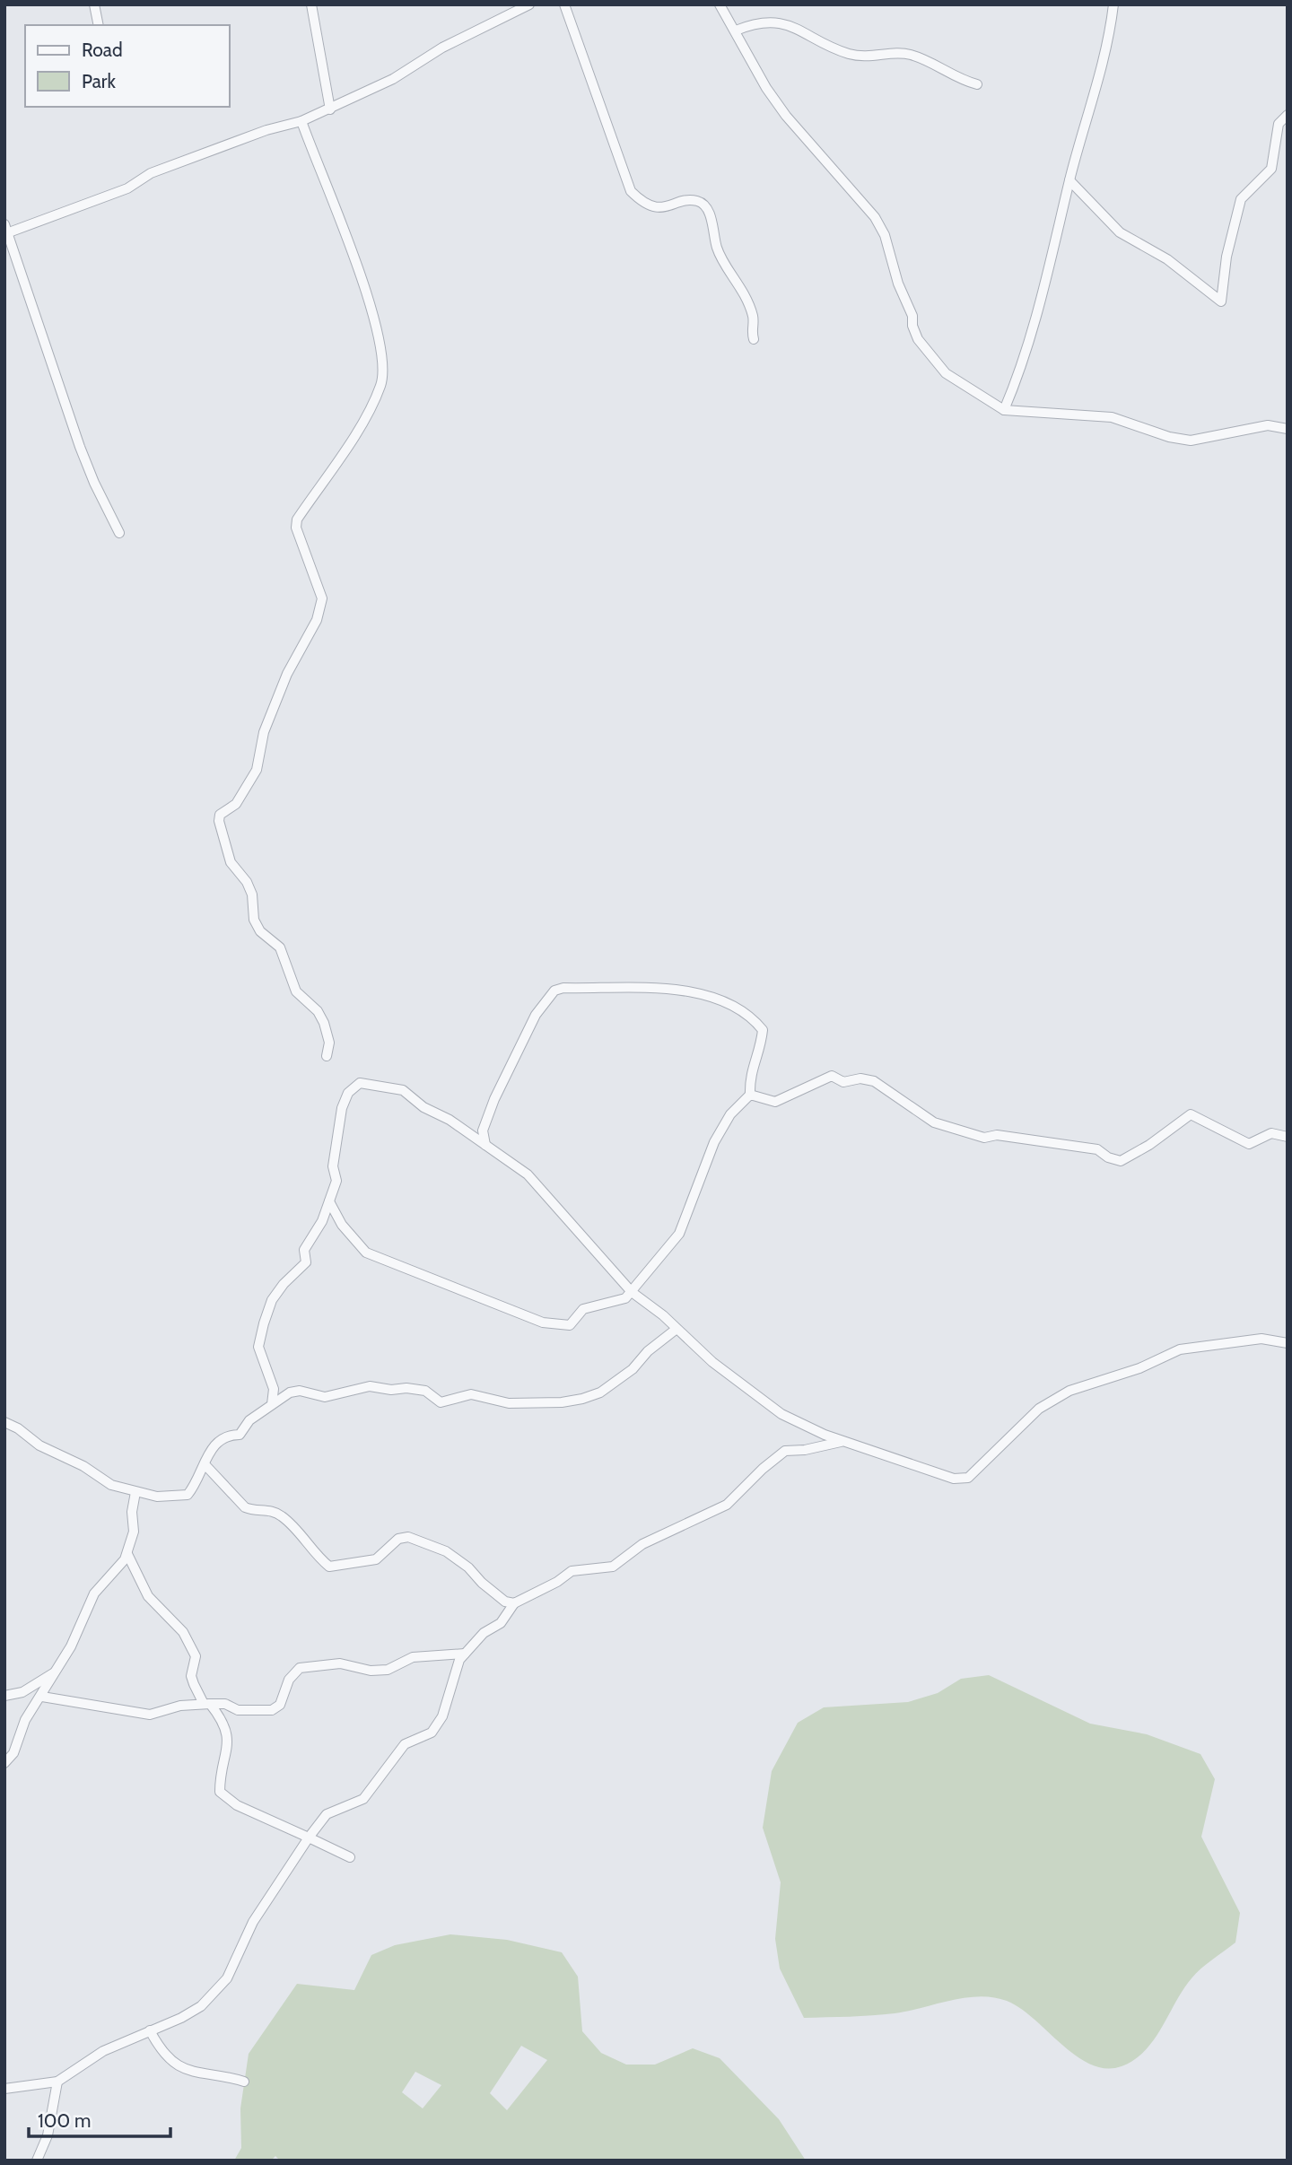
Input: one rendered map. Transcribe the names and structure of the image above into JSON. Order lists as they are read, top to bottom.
{
  "legend": ["Road", "Park"],
  "scale_bar": "100 m"
}
